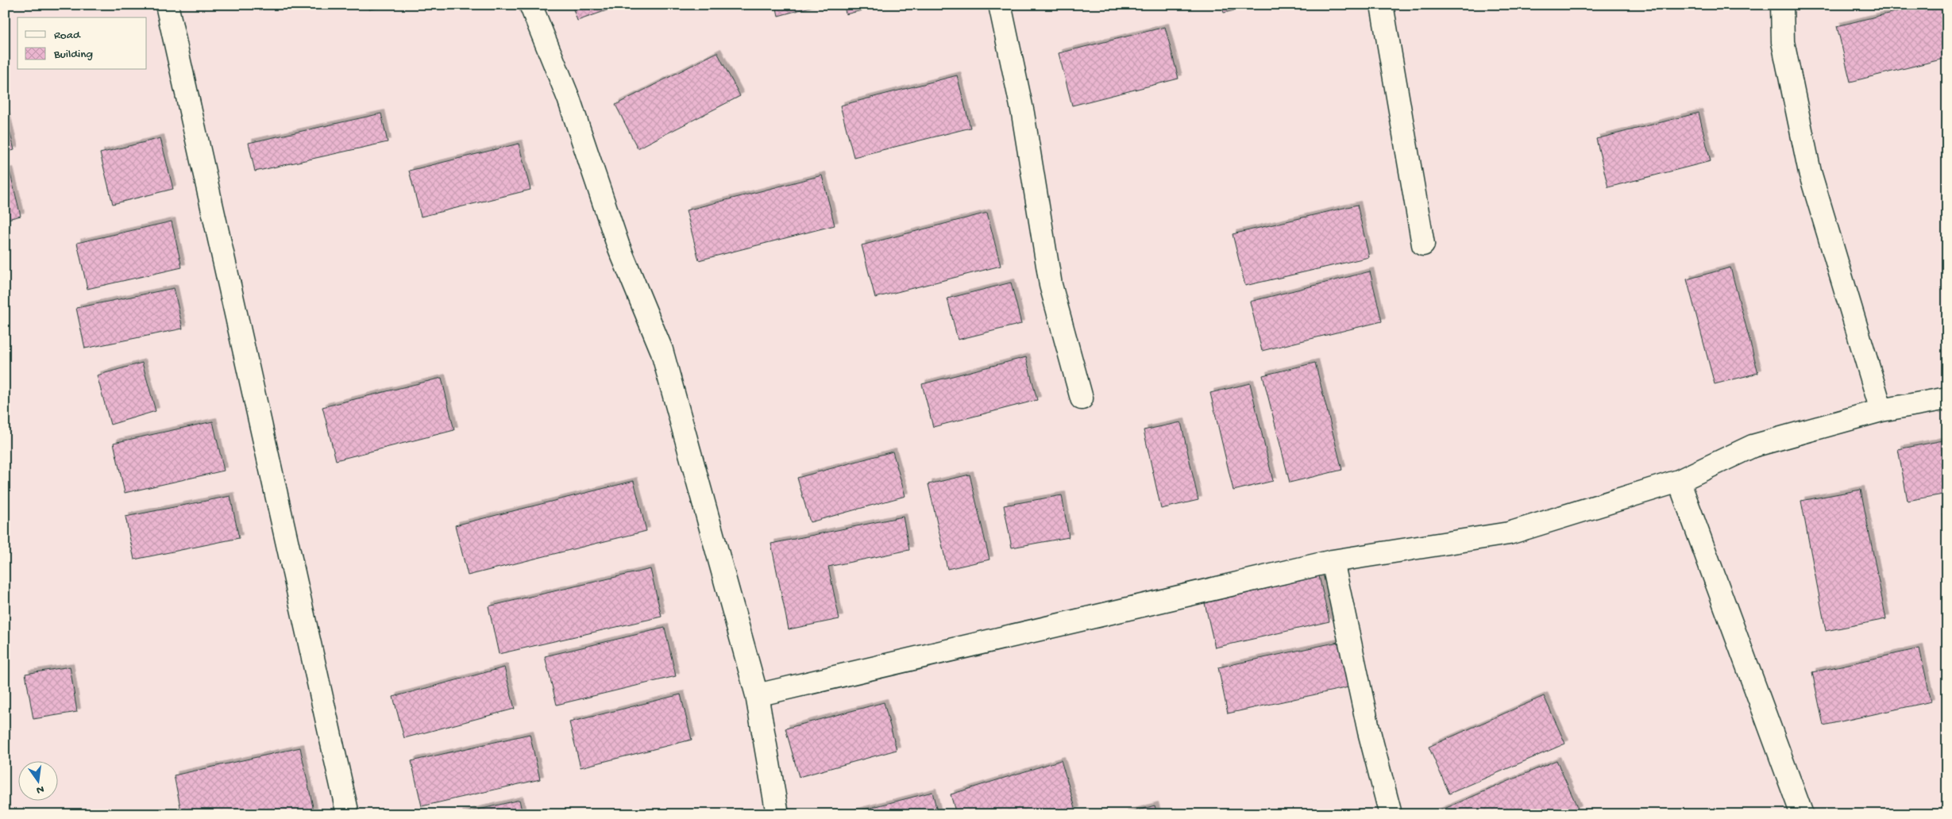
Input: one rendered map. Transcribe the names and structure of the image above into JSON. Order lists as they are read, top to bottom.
{
  "legend": ["Road", "Building"],
  "north": "bottom"
}
